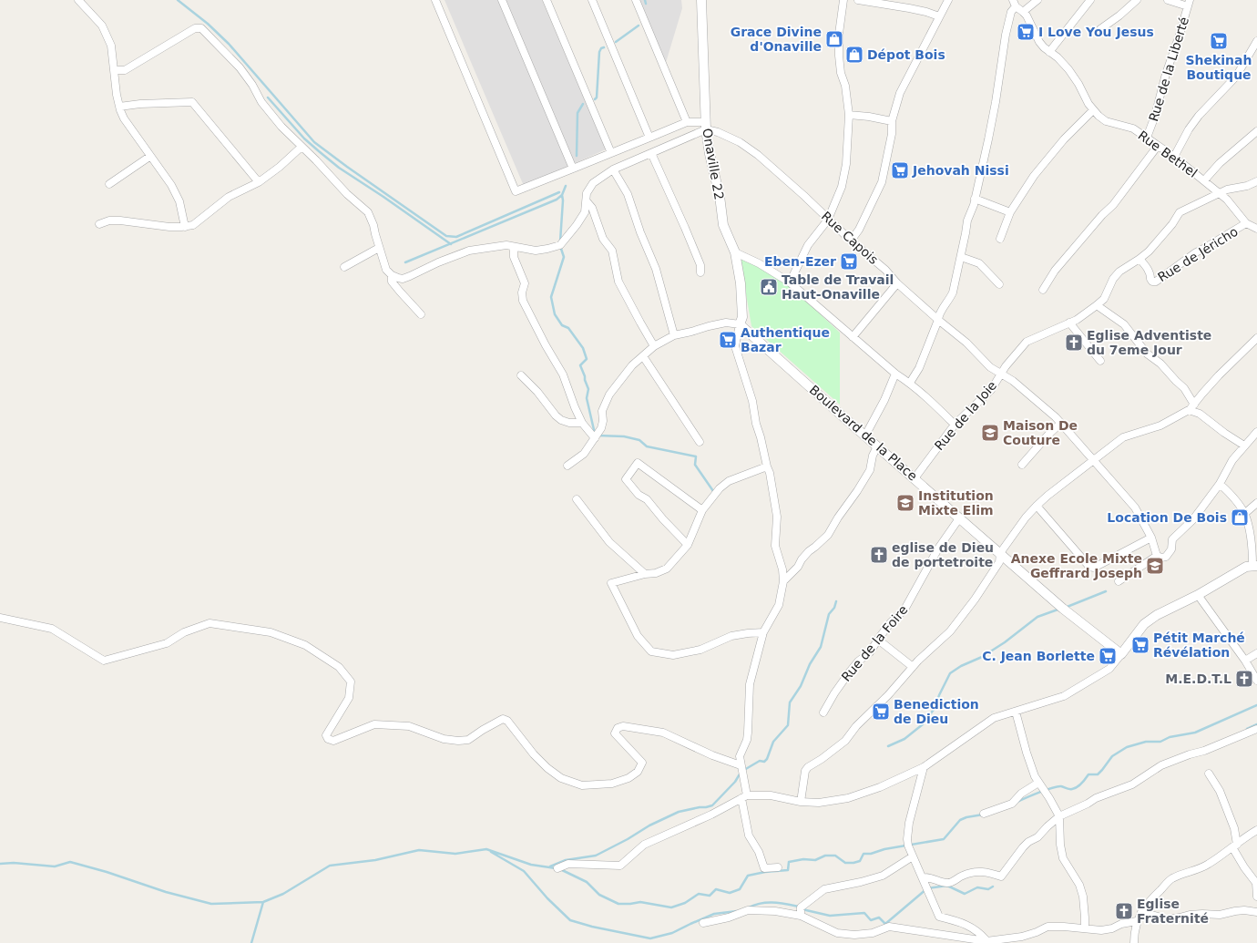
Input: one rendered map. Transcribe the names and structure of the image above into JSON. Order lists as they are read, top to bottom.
{
  "streets": {
    "street": [
      "Rue de la Liberté",
      "Rue Bethel",
      "Onaville 22",
      "Rue Capois",
      "Rue de Jéricho",
      "Rue de la Joie",
      "Boulevard de la Place",
      "Rue de la Foire"
    ]
  },
  "crossings": [
    ["Rue de la Liberté", "Rue Bethel"],
    ["Rue Bethel", "Rue de Jéricho"],
    ["Rue Bethel", "Rue de la Joie"],
    ["Onaville 22", "Rue Capois"],
    ["Onaville 22", "Boulevard de la Place"],
    ["Rue Capois", "Rue de la Joie"],
    ["Rue de Jéricho", "Rue de la Joie"],
    ["Rue de la Joie", "Boulevard de la Place"],
    ["Boulevard de la Place", "Rue de la Foire"]
  ],
  "places": {
    "supermarket": [
      "I Love You Jesus",
      "Shekinah Boutique",
      "Jehovah Nissi",
      "Eben-Ezer",
      "Authentique Bazar",
      "Pétit Marché Révélation",
      "C. Jean Borlette",
      "Benediction de Dieu"
    ],
    "shop": ["Grace Divine d'Onaville", "Dépot Bois", "Location De Bois"],
    "public building": ["Table de Travail Haut-Onaville"],
    "church": [
      "Eglise Adventiste du 7eme Jour",
      "eglise de Dieu de portetroite",
      "M.E.D.T.L",
      "Eglise Fraternité"
    ],
    "school or university": ["Maison De Couture", "Institution Mixte Elim", "Anexe Ecole Mixte Geffrard Joseph"]
  }
}
